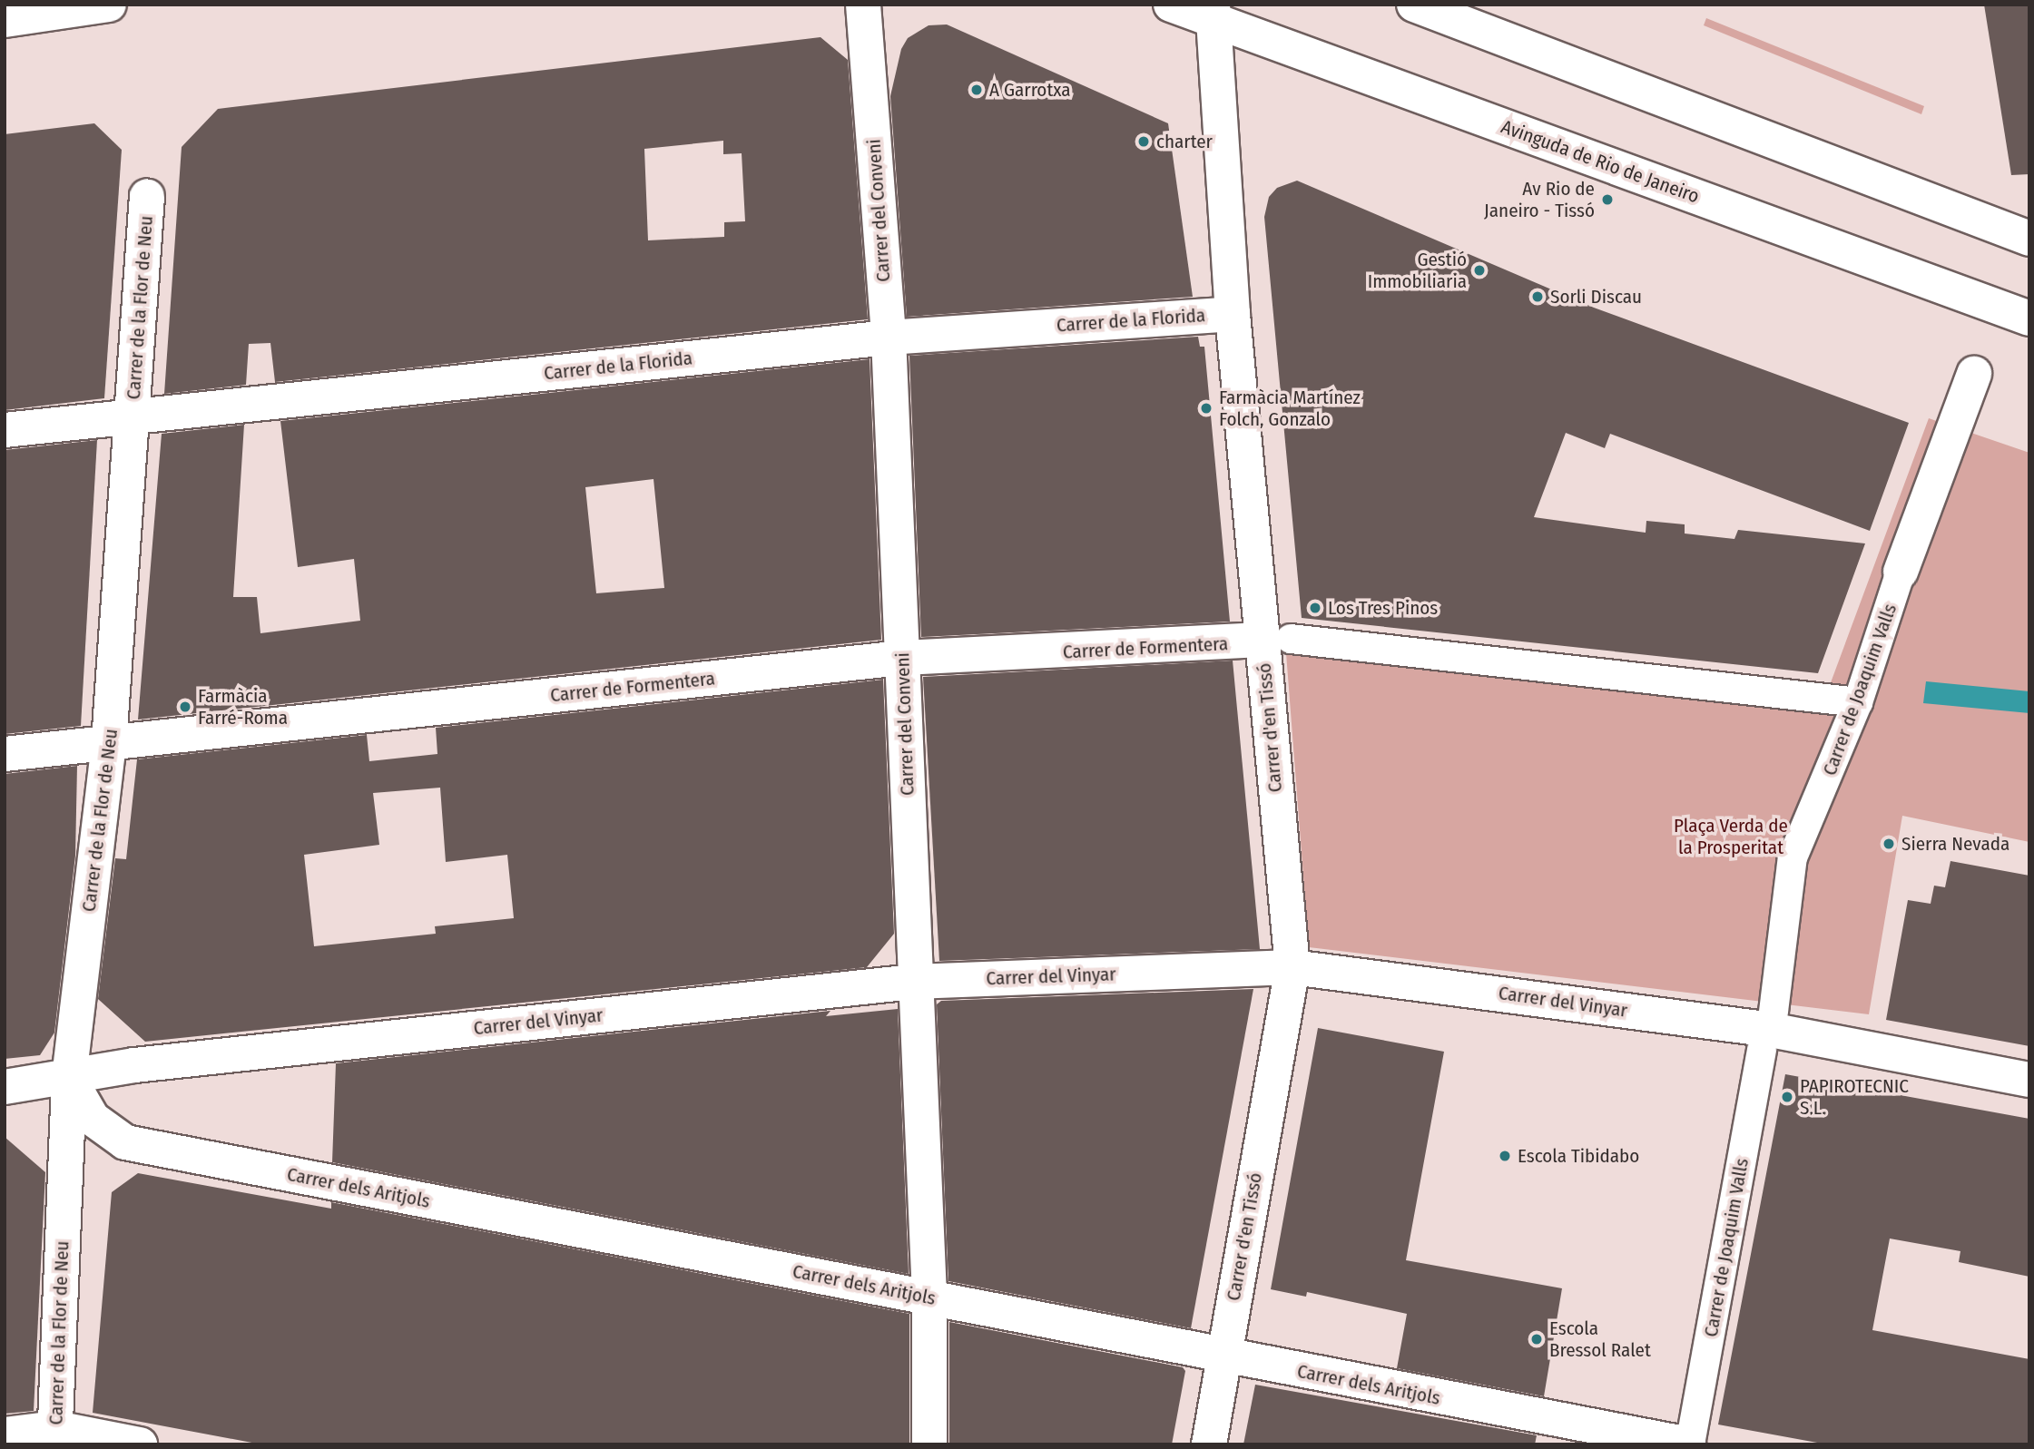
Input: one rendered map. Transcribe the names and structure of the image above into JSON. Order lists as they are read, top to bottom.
{
  "streets": {
    "street": [
      "Avinguda de Rio de Janeiro",
      "Carrer del Conveni",
      "Carrer de la Flor de Neu",
      "Carrer de la Florida",
      "Carrer de Formentera",
      "Carrer de Joaquim Valls",
      "Carrer d'en Tissó",
      "Carrer del Vinyar",
      "Carrer dels Aritjols"
    ]
  },
  "crossings": [
    ["Avinguda de Rio de Janeiro", "Carrer d'en Tissó"],
    ["Carrer del Conveni", "Carrer de la Florida"],
    ["Carrer del Conveni", "Carrer de Formentera"],
    ["Carrer del Conveni", "Carrer del Vinyar"],
    ["Carrer del Conveni", "Carrer dels Aritjols"],
    ["Carrer de la Flor de Neu", "Carrer de la Florida"],
    ["Carrer de la Flor de Neu", "Carrer de Formentera"],
    ["Carrer de la Flor de Neu", "Carrer del Vinyar"],
    ["Carrer de la Flor de Neu", "Carrer dels Aritjols"],
    ["Carrer de la Florida", "Carrer d'en Tissó"],
    ["Carrer de Formentera", "Carrer d'en Tissó"],
    ["Carrer de Joaquim Valls", "Carrer dels Aritjols"],
    ["Carrer d'en Tissó", "Carrer del Vinyar"],
    ["Carrer d'en Tissó", "Carrer dels Aritjols"],
    ["Carrer del Vinyar", "Carrer dels Aritjols"]
  ],
  "parks": ["Plaça Verda de la Prosperitat"],
  "places": [
    "A Garrotxa",
    "charter",
    "Av Rio de Janeiro - Tissó",
    "Gestió Immobiliaria",
    "Sorli Discau",
    "Farmàcia Martínez Folch, Gonzalo",
    "Los Tres Pinos",
    "Farmàcia Farré-Roma",
    "Sierra Nevada",
    "PAPIROTECNIC S.L.",
    "Escola Tibidabo",
    "Escola Bressol Ralet"
  ]
}
